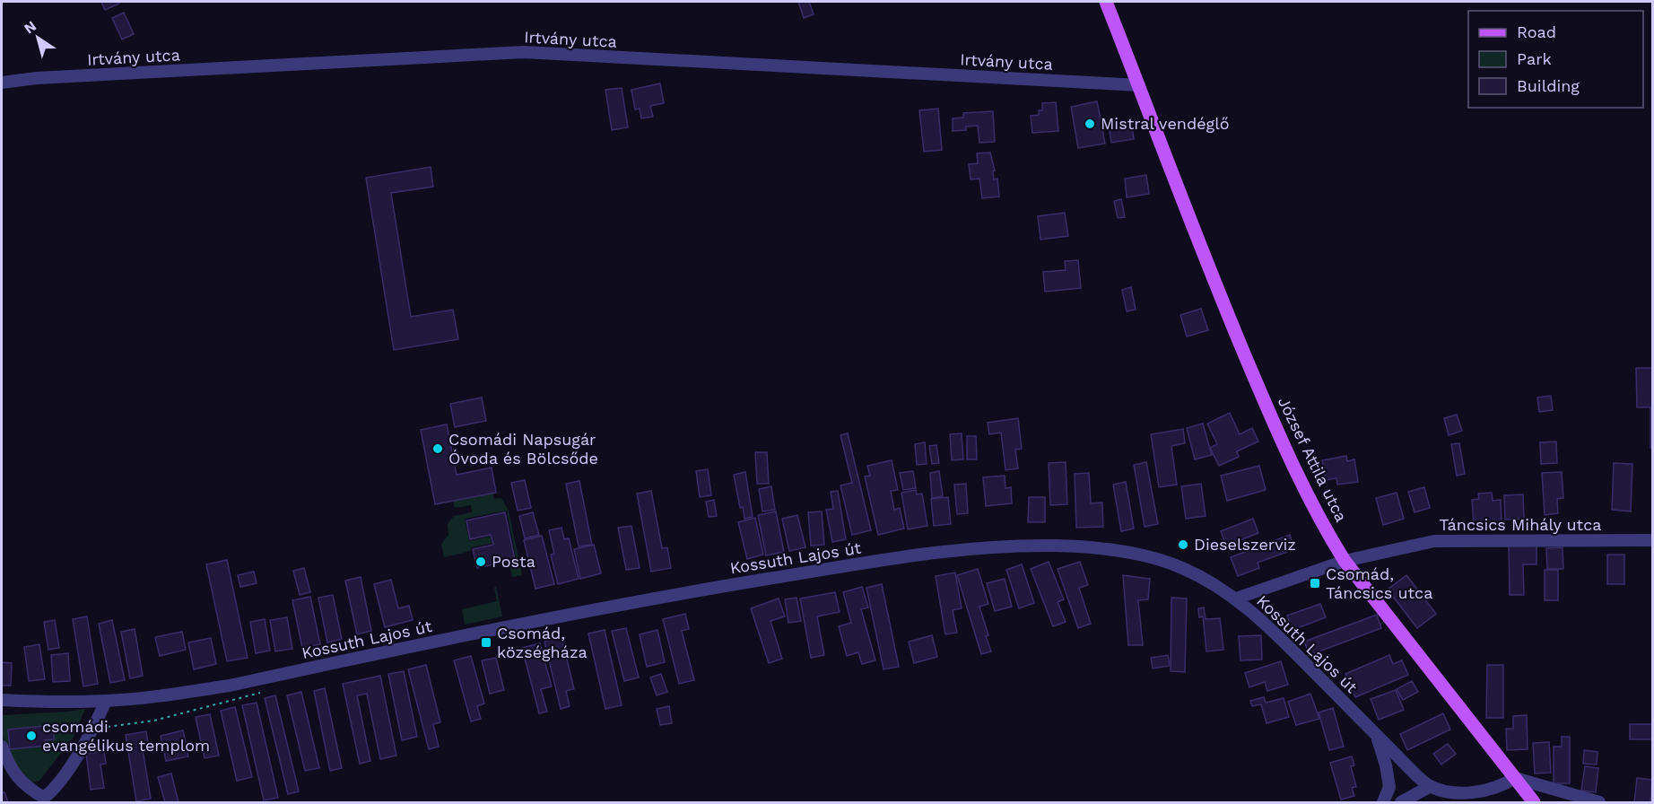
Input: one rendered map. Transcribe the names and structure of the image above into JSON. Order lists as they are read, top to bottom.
{
  "streets": {
    "main road": ["József Attila utca"],
    "street": ["Irtvány utca", "Táncsics Mihály utca", "Kossuth Lajos út"]
  },
  "crossings": [
    ["Irtvány utca", "József Attila utca"],
    ["József Attila utca", "Táncsics Mihály utca"],
    ["József Attila utca", "Kossuth Lajos út"],
    ["Táncsics Mihály utca", "Kossuth Lajos út"]
  ],
  "places": {
    "other": [
      "Mistral vendéglő",
      "Csomádi Napsugár Óvoda és Bölcsőde",
      "Dieselszerviz",
      "Posta",
      "csomádi evangélikus templom"
    ],
    "transit": ["Csomád, Táncsics utca", "Csomád, községháza"]
  },
  "legend": ["Road", "Park", "Building"],
  "north": "top left"
}
